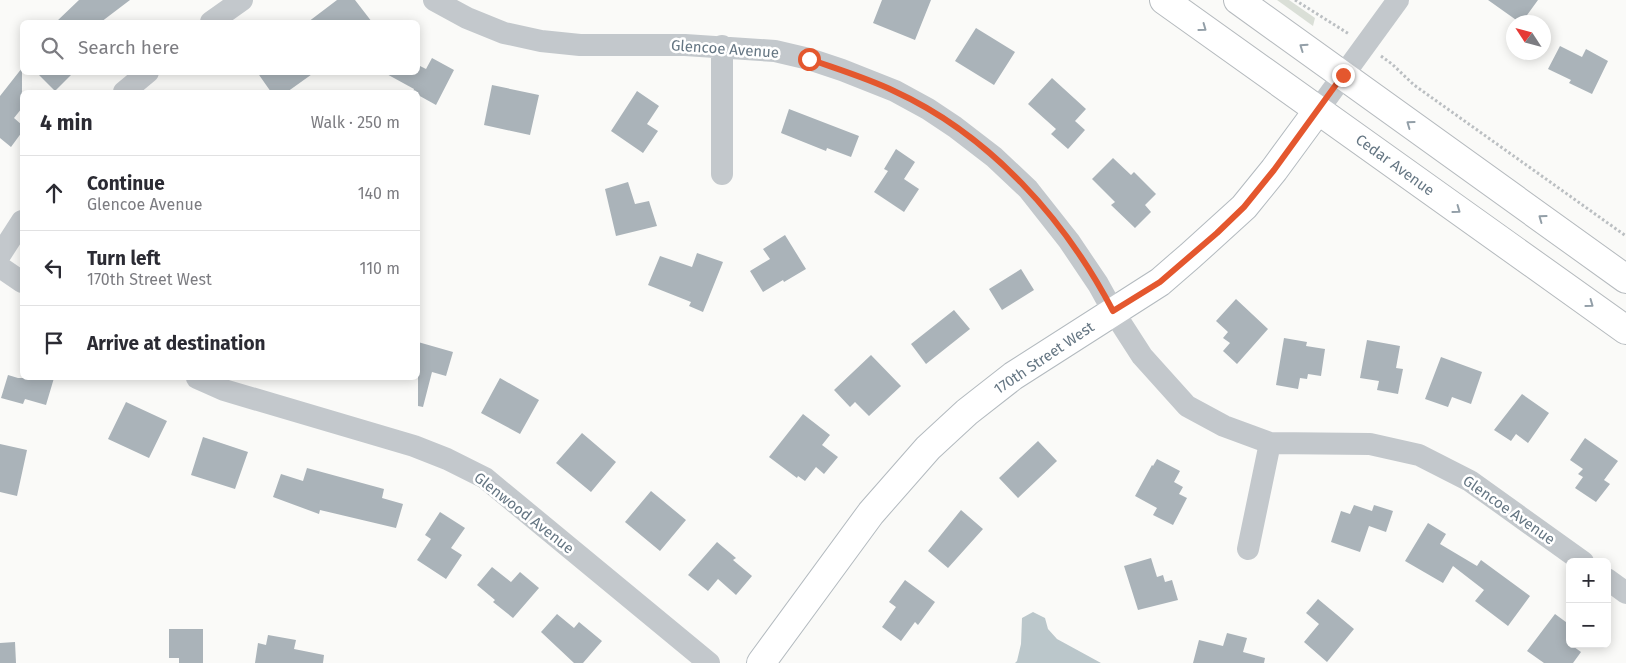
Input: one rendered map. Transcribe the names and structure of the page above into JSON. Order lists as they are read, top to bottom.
{
  "streets": {
    "main road": ["Cedar Avenue", "170th Street West"],
    "street": ["Glencoe Avenue", "Glenwood Avenue"]
  },
  "crossings": [
    ["Glencoe Avenue", "170th Street West"],
    ["Cedar Avenue", "170th Street West"]
  ],
  "north": "top left",
  "page": {
    "search": "Search here",
    "heading": ["4 min", "Walk · 250 m"],
    "list": [
      ["Continue", "Glencoe Avenue", "140 m"],
      ["Turn left", "170th Street West", "110 m"],
      "Arrive at destination"
    ],
    "map_buttons": ["+", "−"]
  }
}
